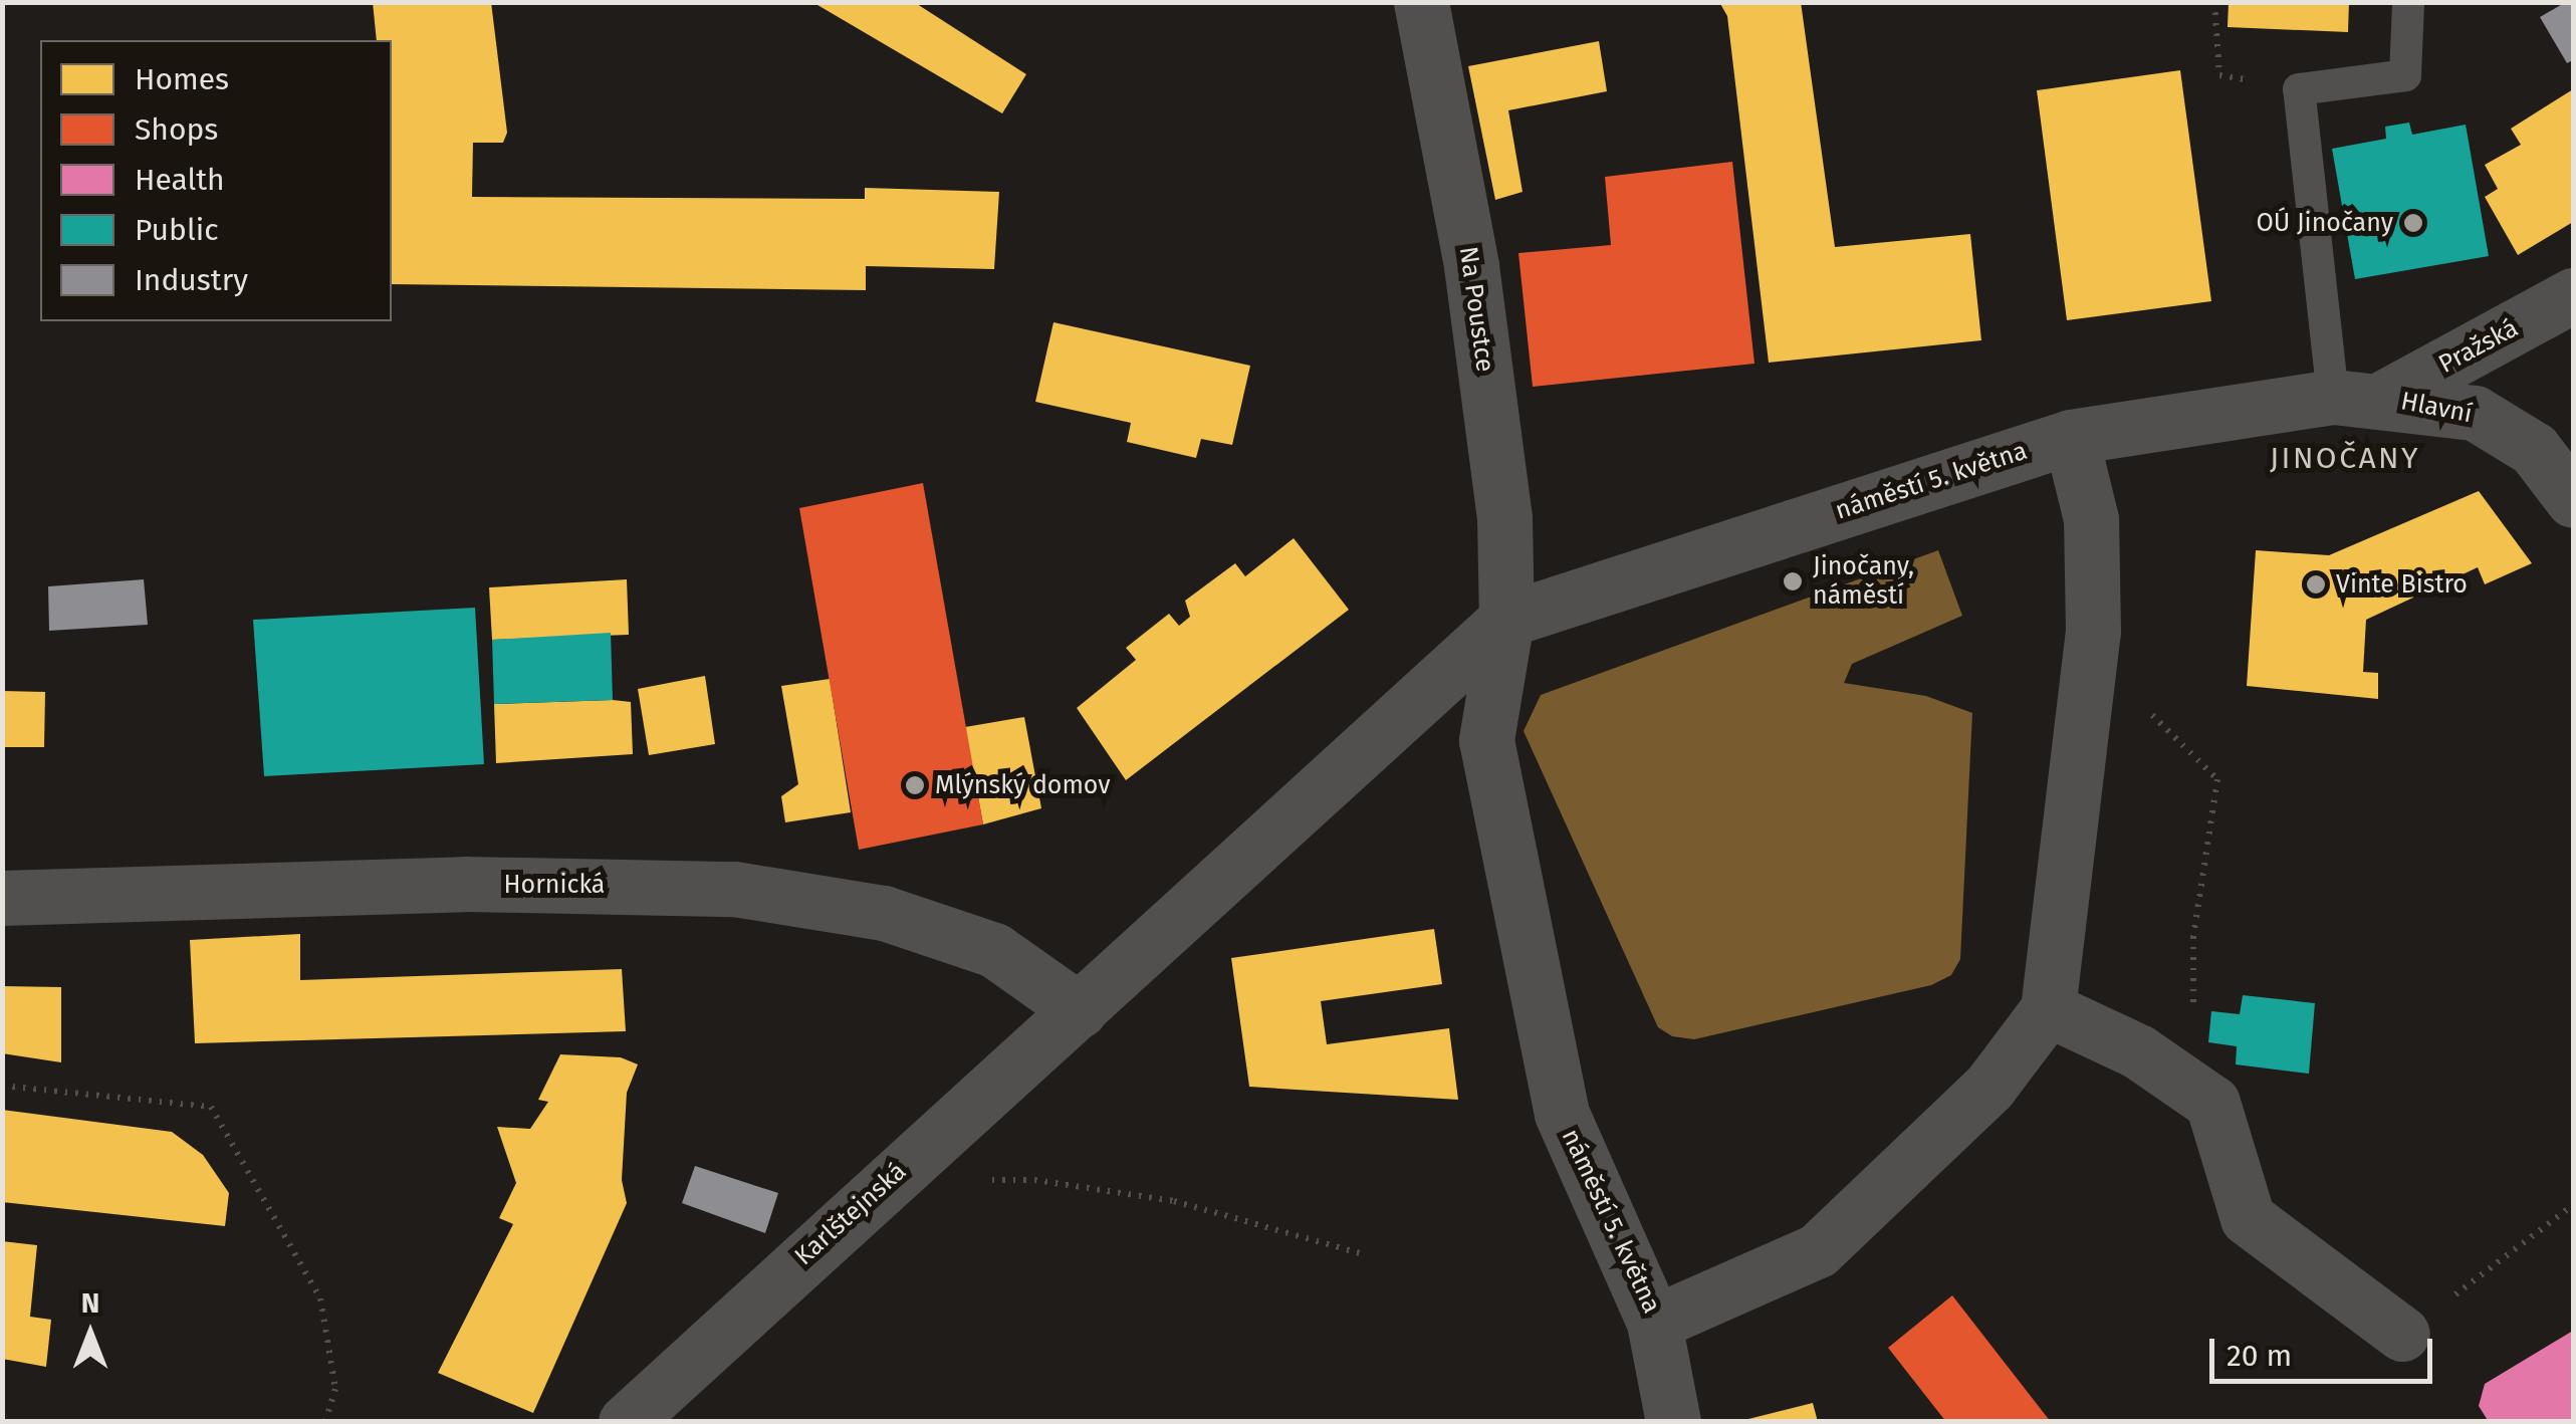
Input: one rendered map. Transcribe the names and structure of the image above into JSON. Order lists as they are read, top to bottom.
{
  "streets": {
    "street": [
      "Na Poustce",
      "Pražská",
      "Hlavní",
      "náměstí 5. května",
      "Hornická",
      "Karlštejnská"
    ]
  },
  "crossings": [
    ["Na Poustce", "náměstí 5. května"],
    ["Pražská", "Hlavní"],
    ["Pražská", "náměstí 5. května"],
    ["Hlavní", "náměstí 5. května"],
    ["náměstí 5. května", "Hornická"],
    ["náměstí 5. května", "Karlštejnská"],
    ["Hornická", "Karlštejnská"]
  ],
  "districts": ["JINOČANY"],
  "places": [
    "OÚ Jinočany",
    "Jinočany, náměstí",
    "Vinte Bistro",
    "Mlýnský domov"
  ],
  "legend": [
    "Homes",
    "Shops",
    "Health",
    "Public",
    "Industry"
  ],
  "scale_bar": "20 m",
  "north": "top"
}
